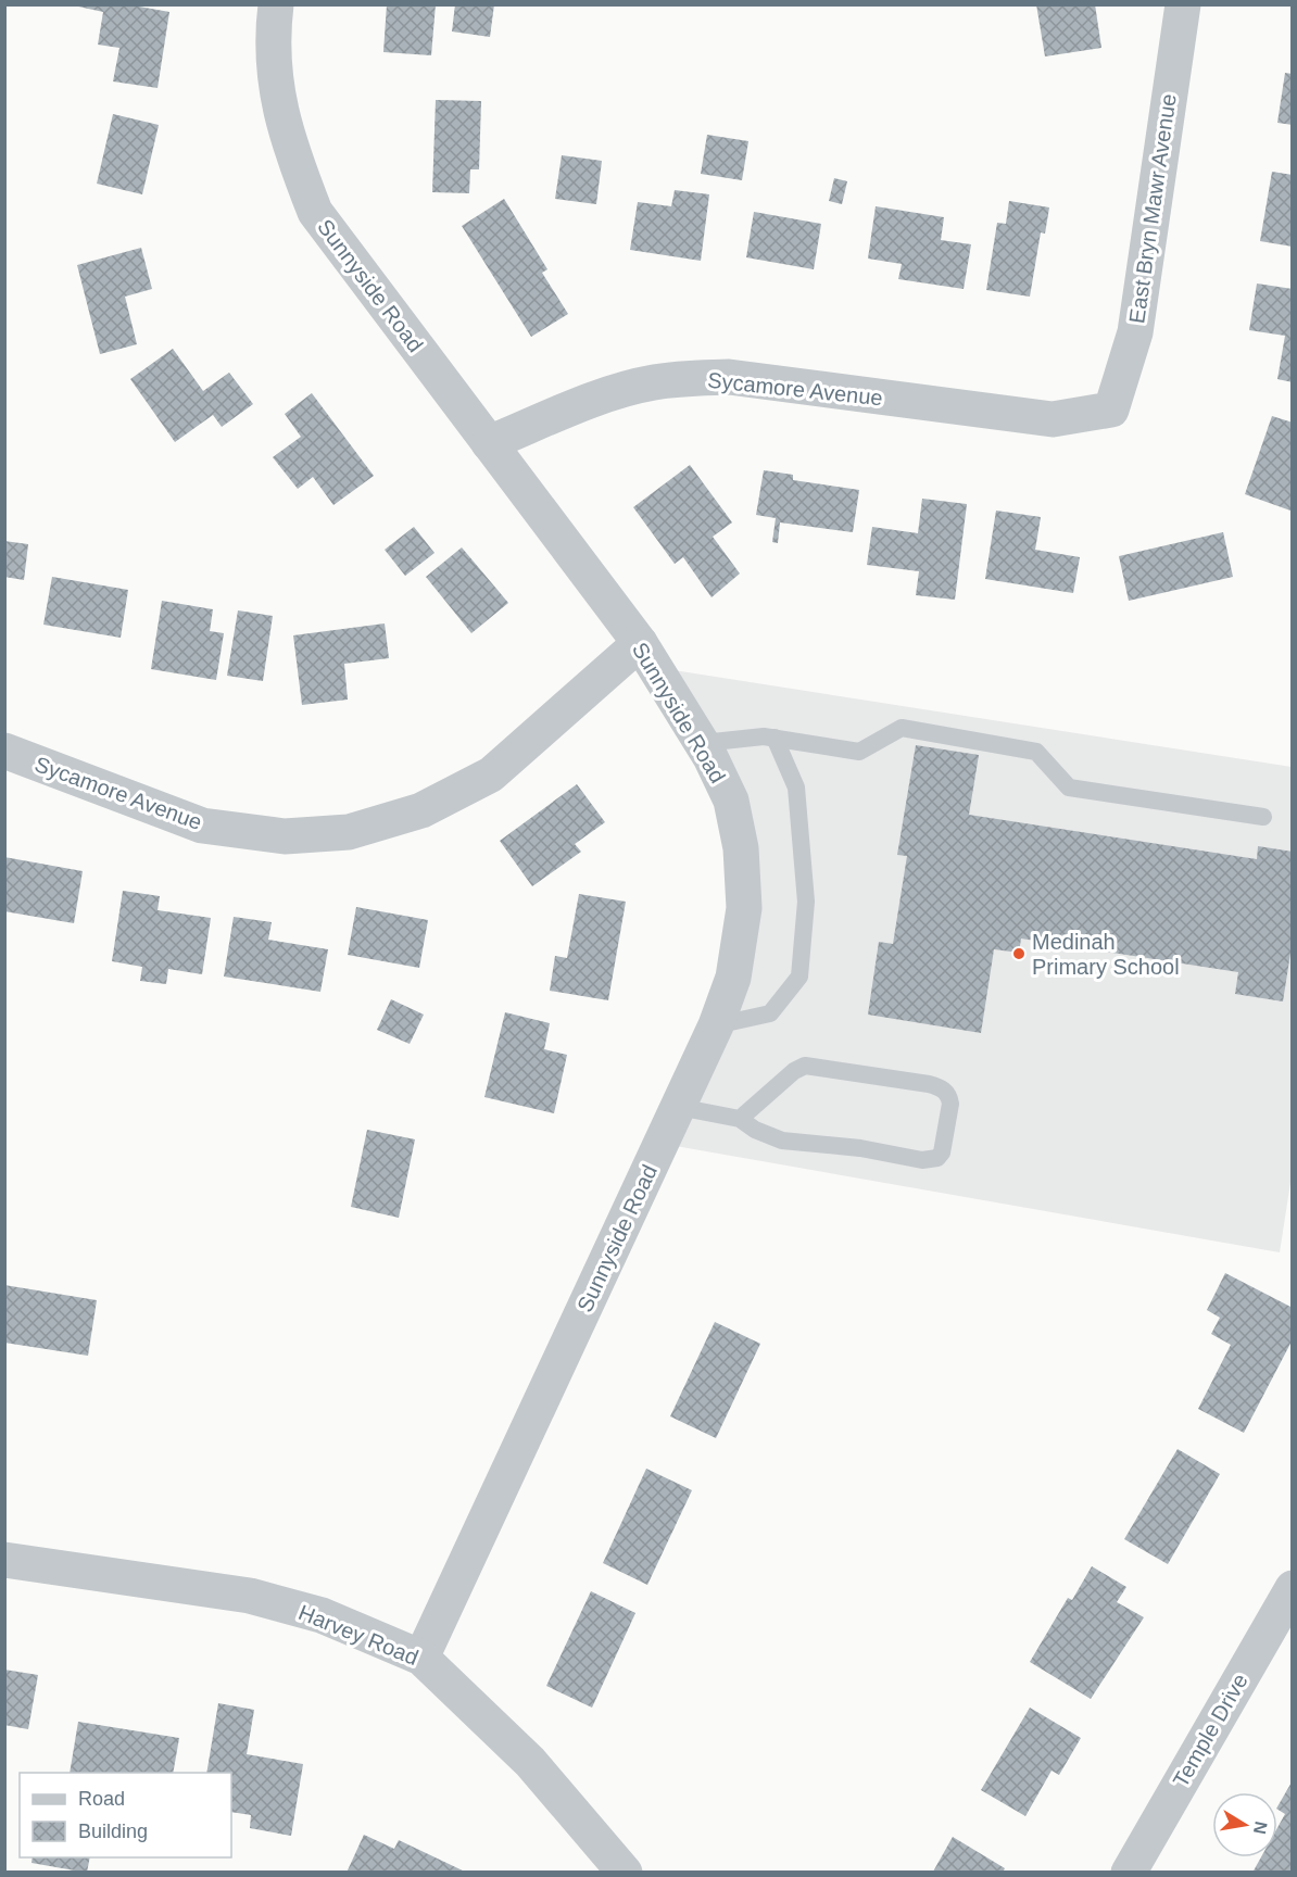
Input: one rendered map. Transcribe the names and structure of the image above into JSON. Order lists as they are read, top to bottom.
{
  "streets": {
    "street": [
      "East Bryn Mawr Avenue",
      "Sunnyside Road",
      "Sycamore Avenue",
      "Harvey Road",
      "Temple Drive"
    ]
  },
  "crossings": [
    ["East Bryn Mawr Avenue", "Sycamore Avenue"],
    ["Sunnyside Road", "Sycamore Avenue"],
    ["Sunnyside Road", "Harvey Road"]
  ],
  "places": ["Medinah Primary School"],
  "legend": ["Road", "Building"],
  "north": "right"
}
